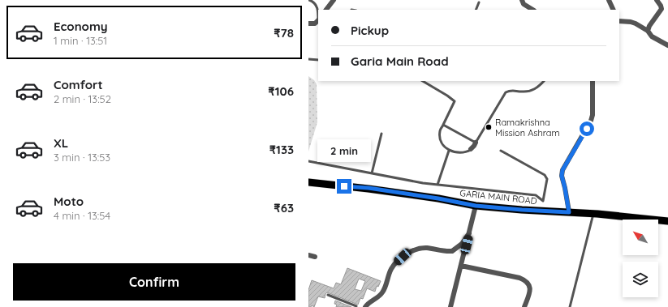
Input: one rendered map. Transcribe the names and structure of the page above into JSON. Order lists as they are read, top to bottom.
{
  "streets": {
    "main road": ["GARIA MAIN ROAD"]
  },
  "places": ["Ramakrishna Mission Ashram"],
  "north": "top left",
  "page": {
    "list": [
      {
        "name": "Economy",
        "note": "1 min · 13:51",
        "value": "₹78"
      },
      {
        "name": "Comfort",
        "note": "2 min · 13:52",
        "value": "₹106"
      },
      {
        "name": "XL",
        "note": "3 min · 13:53",
        "value": "₹133"
      },
      {
        "name": "Moto",
        "note": "4 min · 13:54",
        "value": "₹63"
      }
    ],
    "banner": ["Pickup", "Garia Main Road"],
    "bubble": "2 min",
    "buttons": "Confirm"
  }
}
